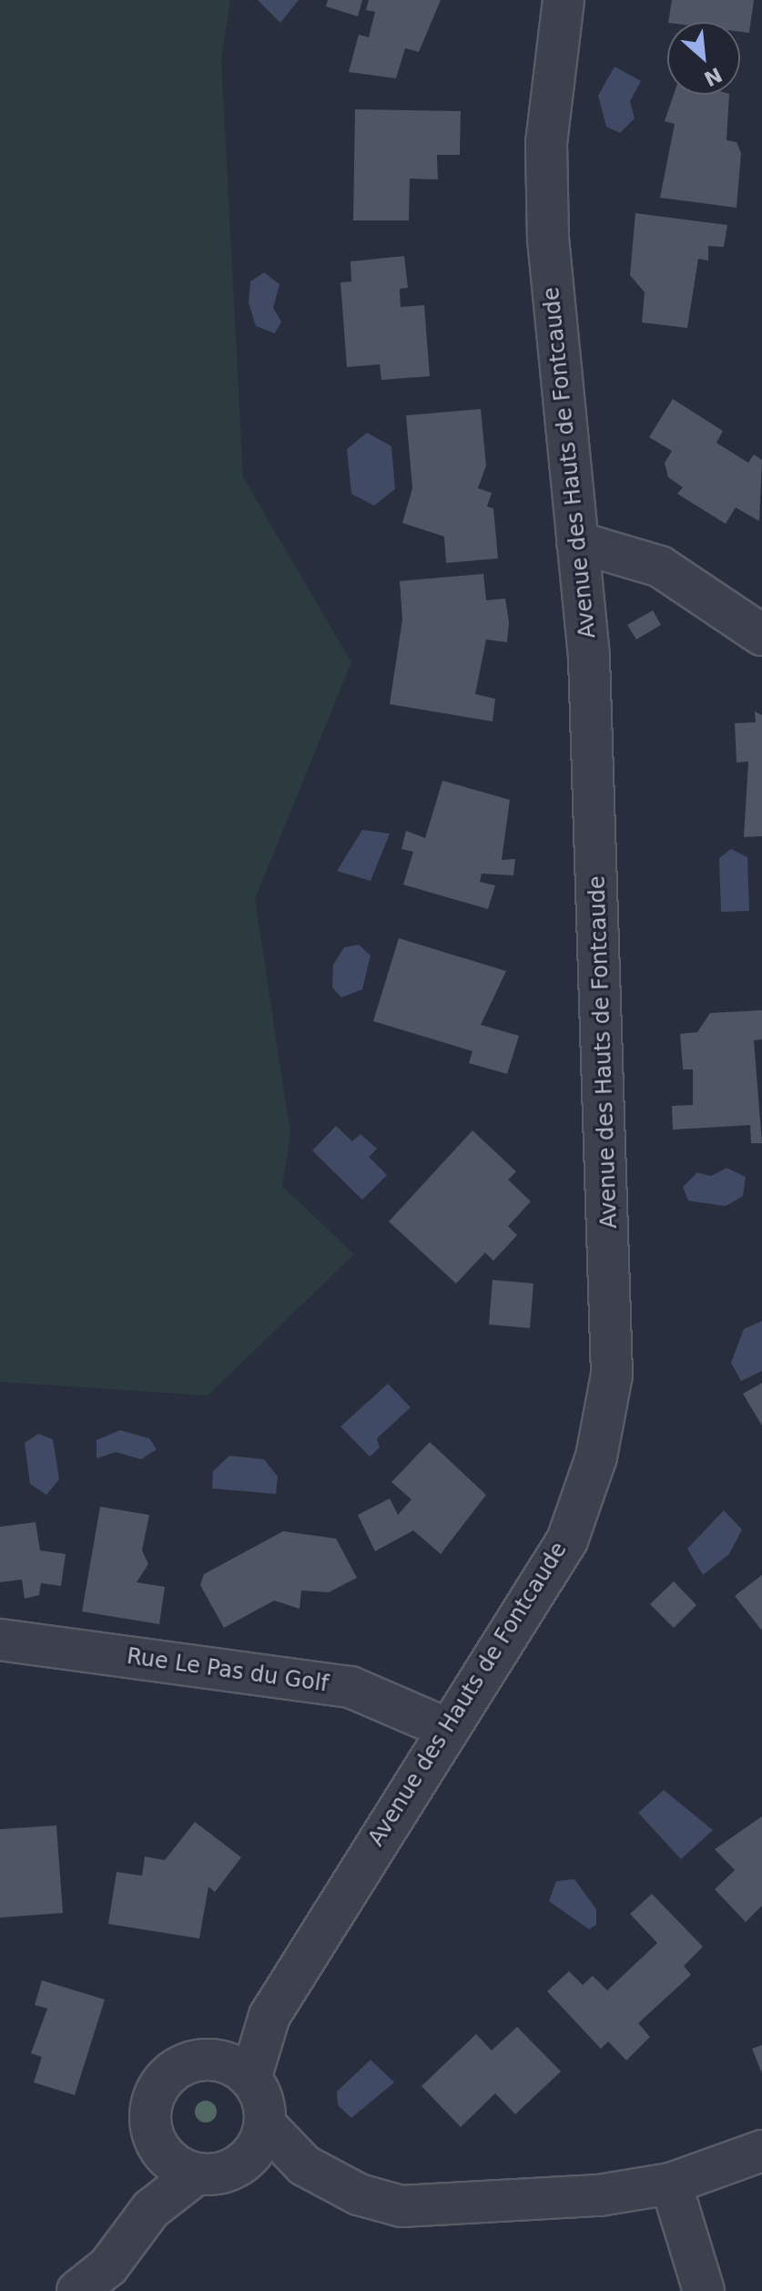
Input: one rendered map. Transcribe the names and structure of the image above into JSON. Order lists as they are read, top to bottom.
{
  "streets": {
    "street": ["Avenue des Hauts de Fontcaude", "Rue Le Pas du Golf"]
  },
  "crossings": [
    ["Avenue des Hauts de Fontcaude", "Rue Le Pas du Golf"]
  ],
  "north": "bottom right"
}
